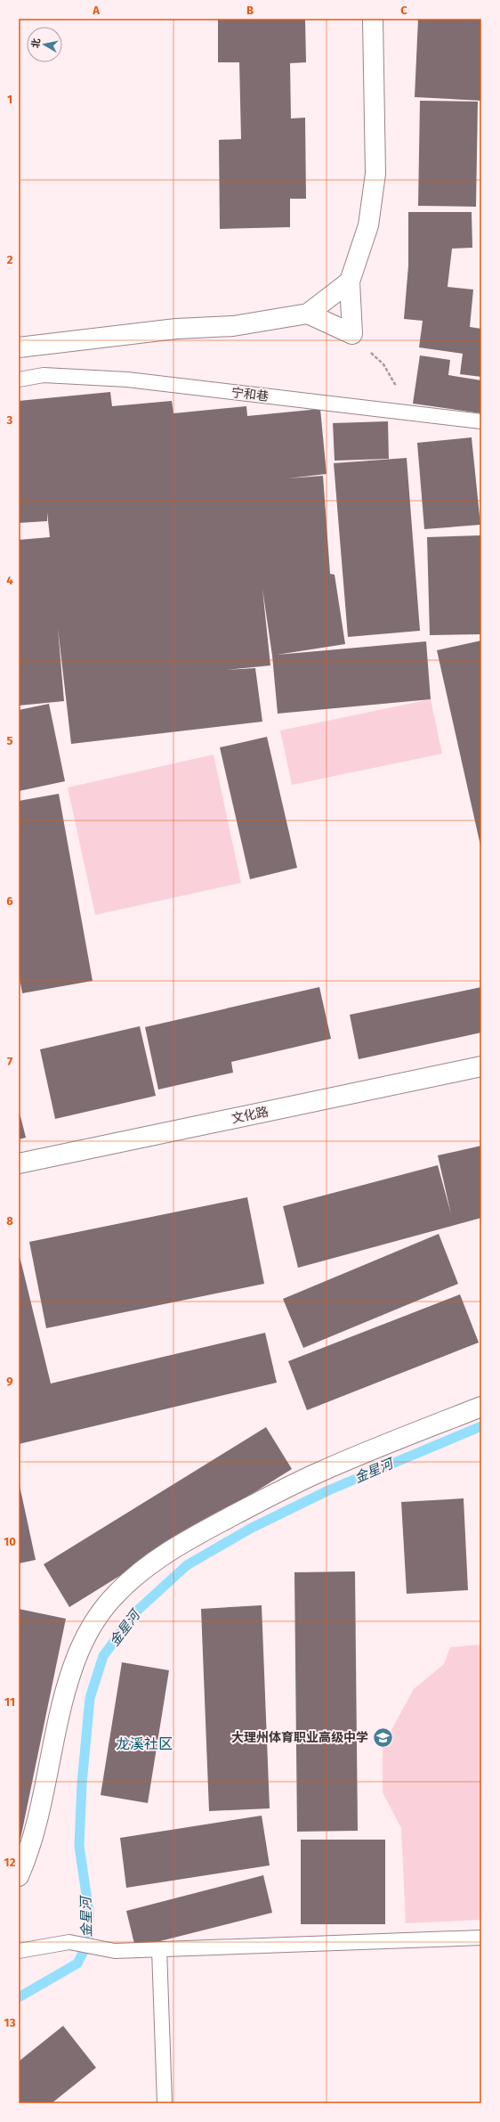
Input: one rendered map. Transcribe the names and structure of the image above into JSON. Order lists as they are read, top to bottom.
{
  "streets": {
    "street": ["文化路"],
    "lane": ["宁和巷"]
  },
  "districts": ["龙溪社区"],
  "water": ["金星河"],
  "places": {
    "school or university": ["大理州体育职业高级中学"]
  },
  "north": "left",
  "grid": {
    "columns": ["A", "B", "C"],
    "rows": [
      "1",
      "2",
      "3",
      "4",
      "5",
      "6",
      "7",
      "8",
      "9",
      "10",
      "11",
      "12",
      "13"
    ]
  }
}
